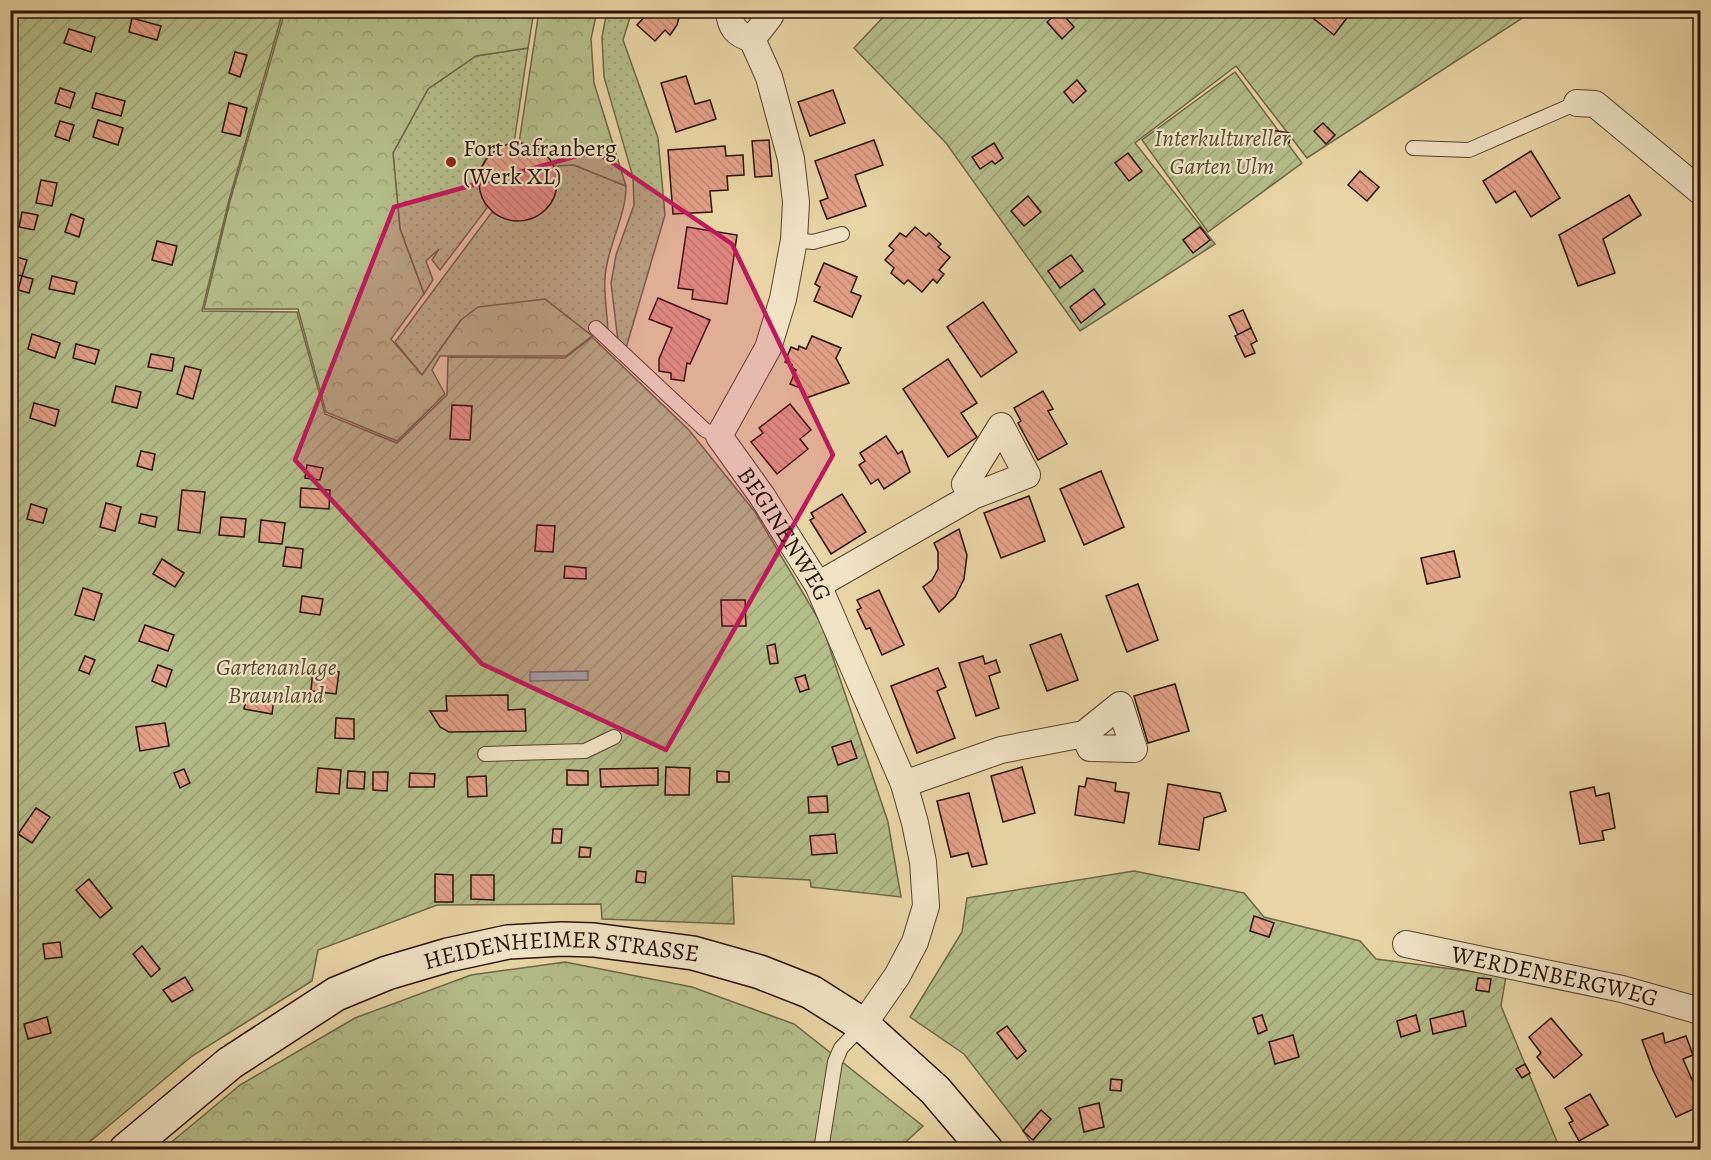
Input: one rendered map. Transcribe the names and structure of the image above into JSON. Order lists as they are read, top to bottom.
{
  "streets": {
    "main road": ["HEIDENHEIMER STRASSE"],
    "street": ["BEGINENWEG", "WERDENBERGWEG"]
  },
  "crossings": [
    ["BEGINENWEG", "HEIDENHEIMER STRASSE"]
  ],
  "parks": ["Interkultureller Garten Ulm", "Gartenanlage Braunland"],
  "places": ["Fort Safranberg (Werk XL)"]
}
